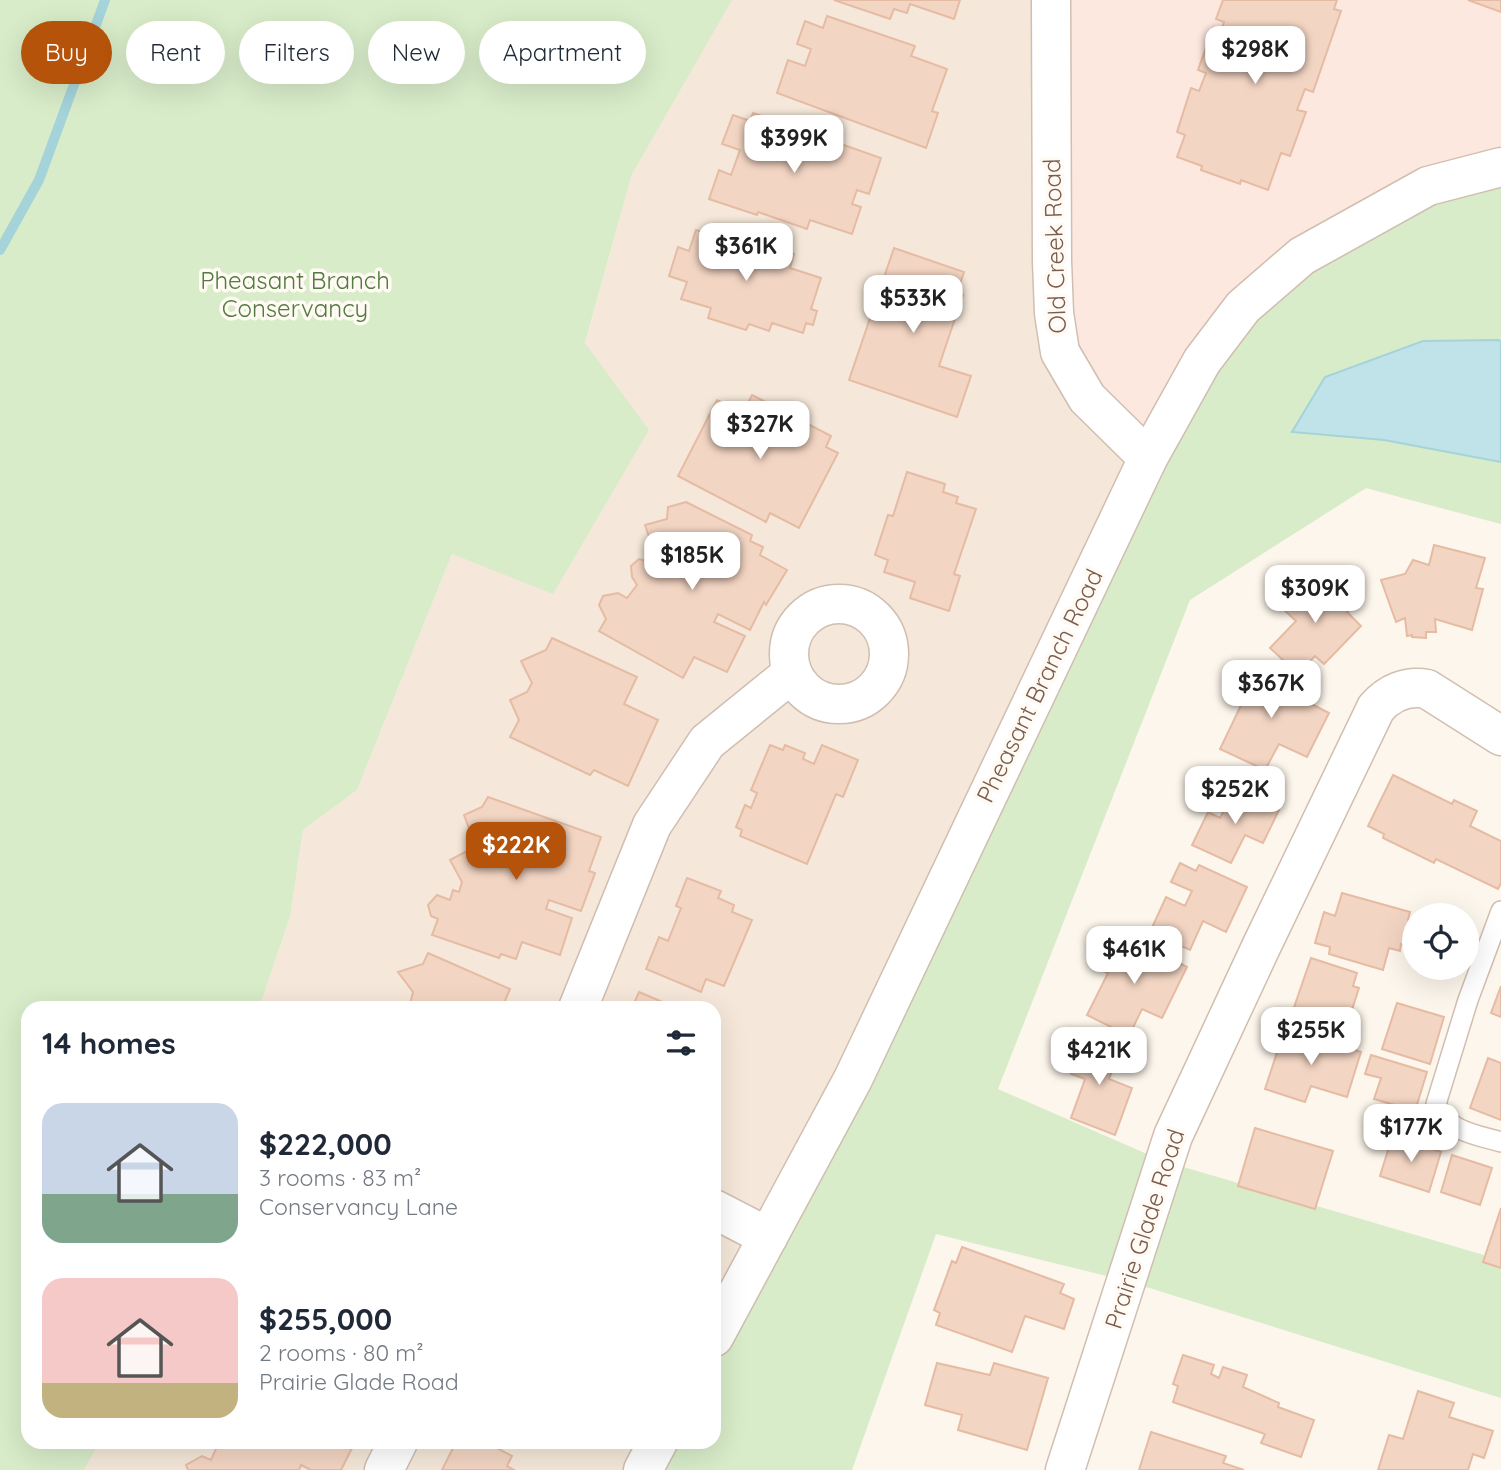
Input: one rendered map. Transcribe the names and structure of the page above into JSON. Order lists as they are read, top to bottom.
{
  "streets": {
    "street": ["Old Creek Road", "Pheasant Branch Road", "Prairie Glade Road"]
  },
  "crossings": [
    ["Old Creek Road", "Pheasant Branch Road"]
  ],
  "parks": ["Pheasant Branch Conservancy"],
  "page": {
    "chip": [
      "Buy",
      "Rent",
      "Filters",
      "New",
      "Apartment"
    ],
    "price": [
      "$298K",
      "$399K",
      "$361K",
      "$533K",
      "$327K",
      "$185K",
      "$309K",
      "$367K",
      "$252K",
      "$222K",
      "$461K",
      "$255K",
      "$421K",
      "$177K"
    ],
    "heading": "14 homes",
    "list": [
      {
        "name": "$222,000",
        "note": "3 rooms · 83 m² · Conservancy Lane"
      },
      {
        "name": "$255,000",
        "note": "2 rooms · 80 m² · Prairie Glade Road"
      }
    ]
  }
}
